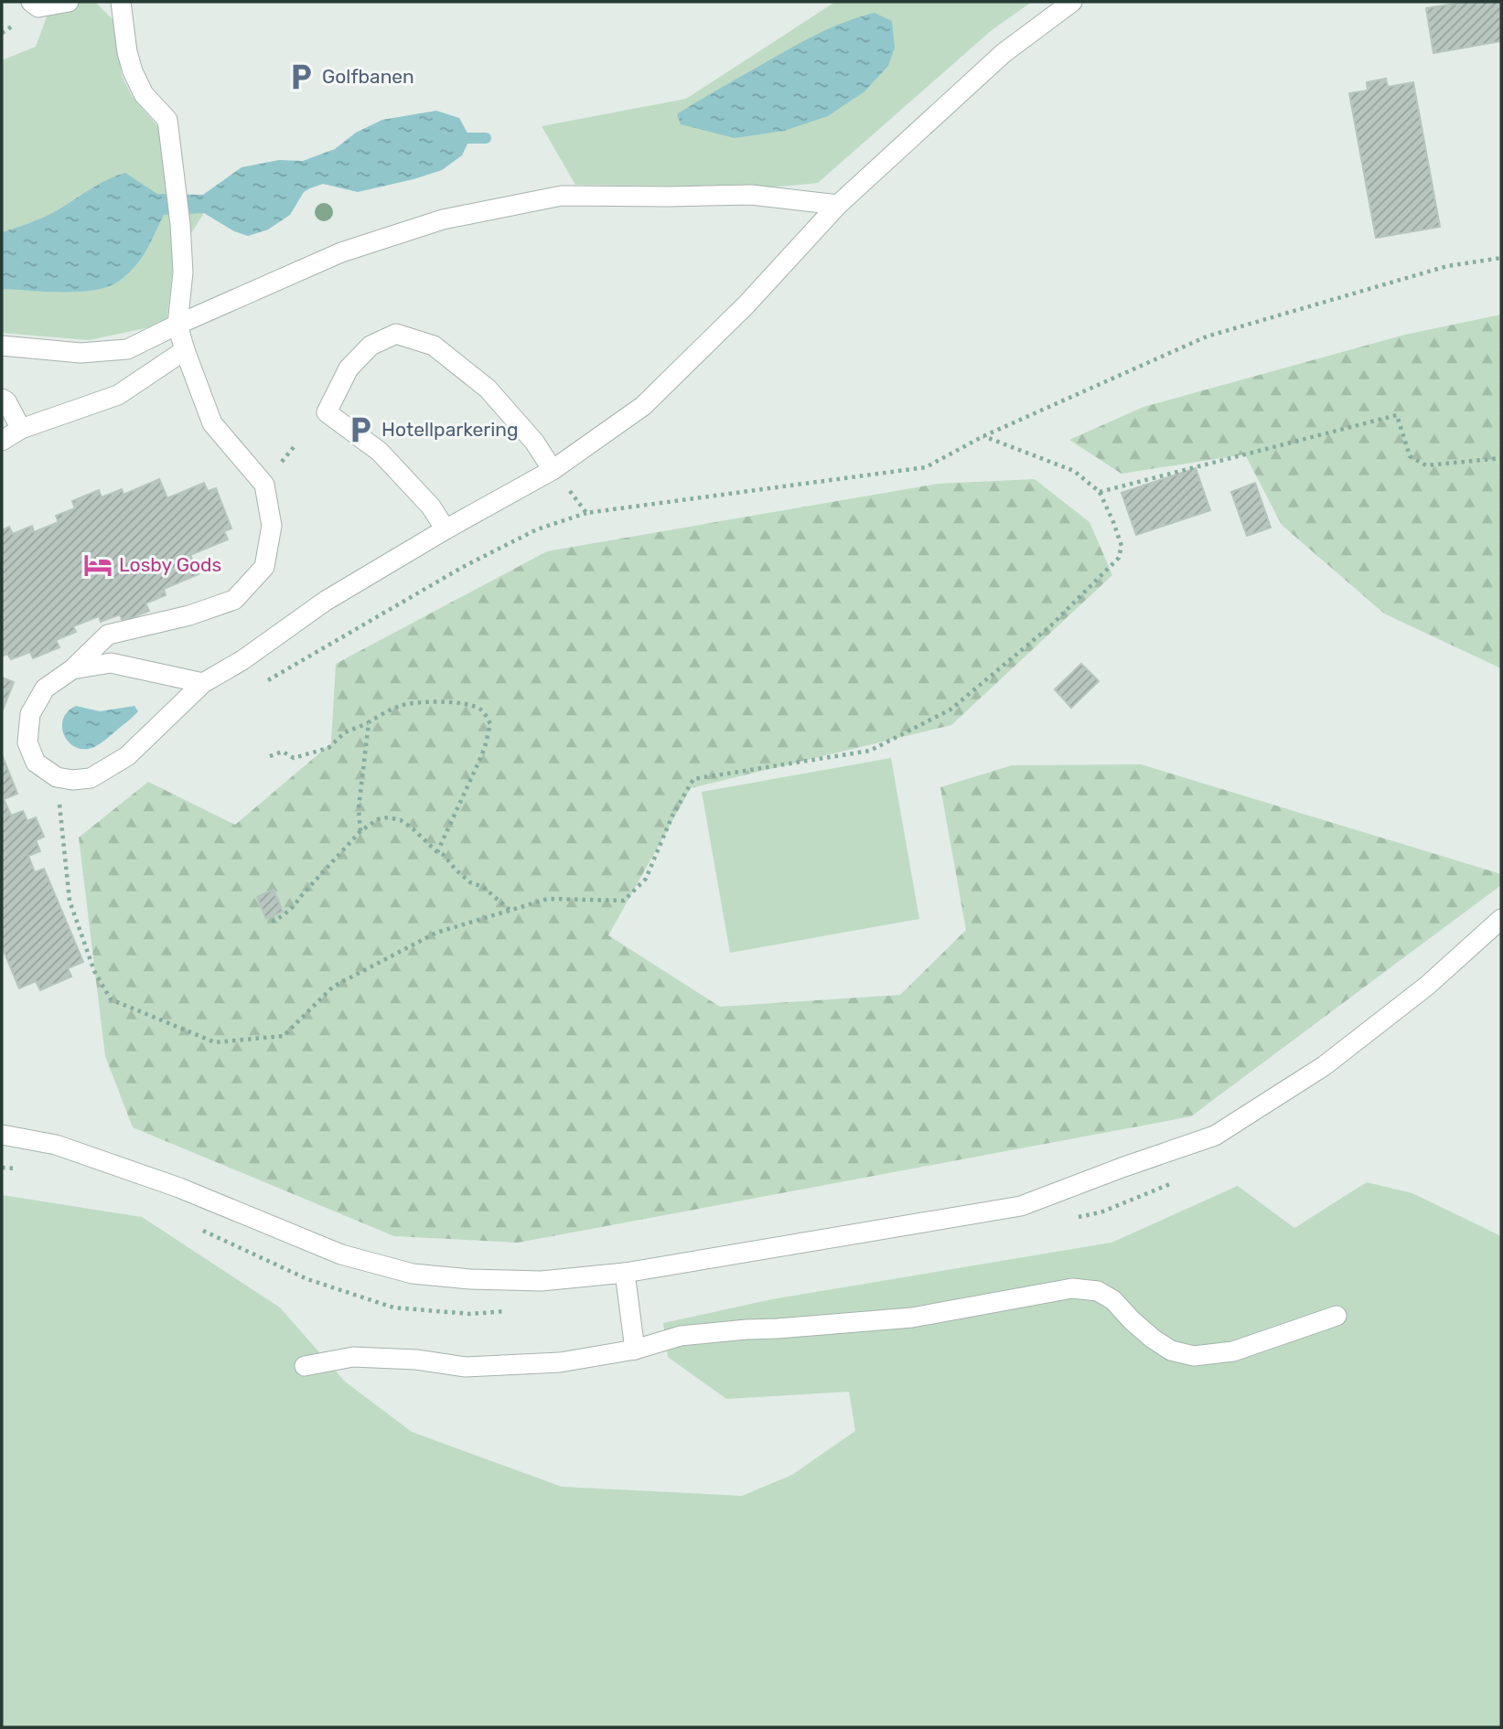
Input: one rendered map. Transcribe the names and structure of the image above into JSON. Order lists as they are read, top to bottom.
{
  "places": {
    "parking": ["Golfbanen", "Hotellparkering"],
    "hotel": ["Losby Gods"]
  }
}
